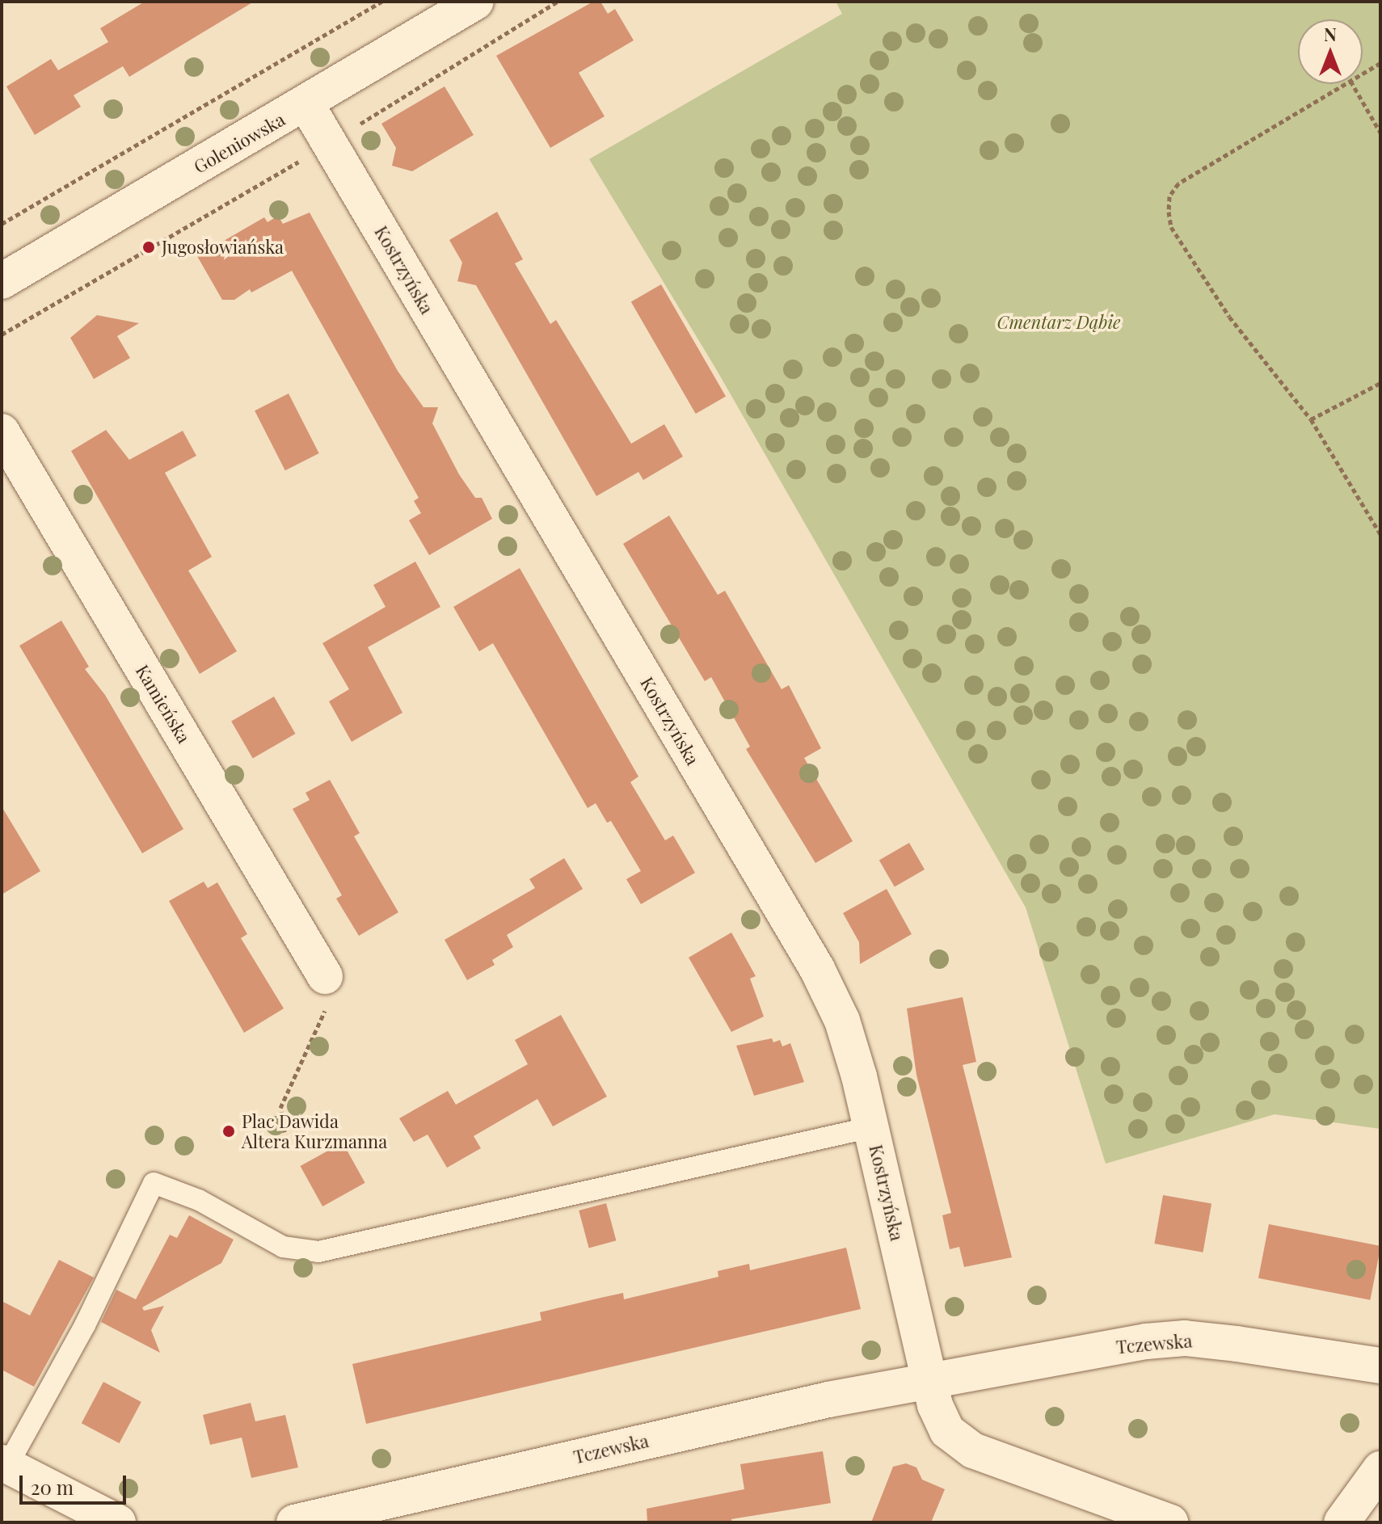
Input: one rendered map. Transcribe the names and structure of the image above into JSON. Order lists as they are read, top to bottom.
{
  "streets": {
    "street": [
      "Goleniowska",
      "Kostrzyńska",
      "Kamieńska",
      "Tczewska"
    ]
  },
  "crossings": [
    ["Goleniowska", "Kostrzyńska"],
    ["Kostrzyńska", "Tczewska"]
  ],
  "parks": ["Cmentarz Dąbie"],
  "places": ["Jugosłowiańska", "Plac Dawida Altera Kurzmanna"],
  "scale_bar": "20 m",
  "north": "top"
}
